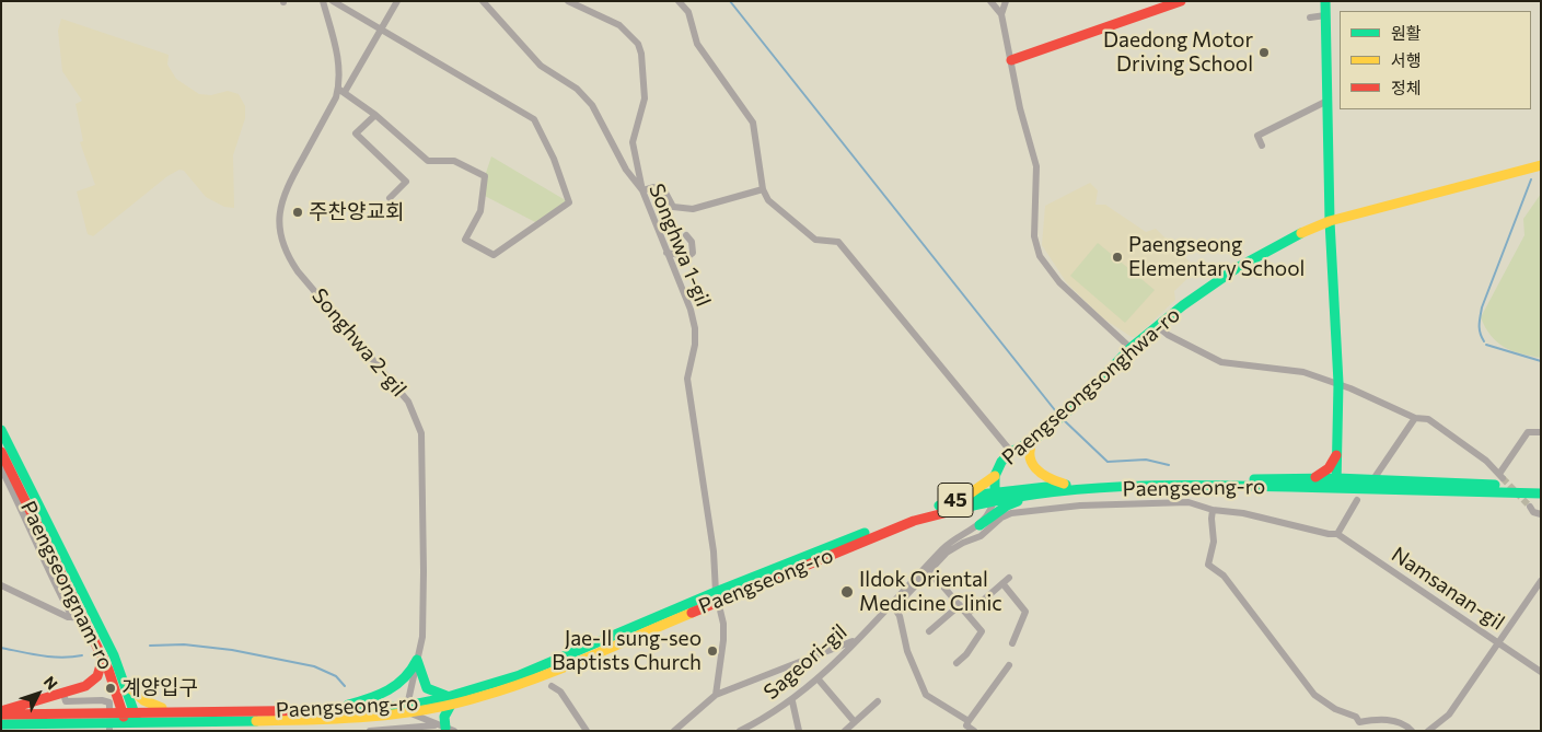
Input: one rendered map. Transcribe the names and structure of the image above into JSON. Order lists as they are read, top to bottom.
{
  "streets": {
    "main road": [
      "Paengseongsonghwa-ro",
      "Paengseong-ro",
      "45",
      "Paengseongnam-ro"
    ],
    "street": [
      "Songhwa 1-gil",
      "Songhwa 2-gil",
      "Namsanan-gil",
      "Sageori-gil"
    ]
  },
  "crossings": [
    ["Songhwa 1-gil", "Paengseong-ro"],
    ["Songhwa 2-gil", "Paengseong-ro"],
    ["Paengseongsonghwa-ro", "Paengseong-ro"],
    ["Paengseong-ro", "Paengseongnam-ro"]
  ],
  "places": [
    "Daedong Motor Driving School",
    "주찬양교회",
    "Paengseong Elementary School",
    "Ildok Oriental Medicine Clinic",
    "Jae-Il sung-seo Baptists Church",
    "계양입구"
  ],
  "legend": ["원활", "서행", "정체"],
  "north": "top right"
}
